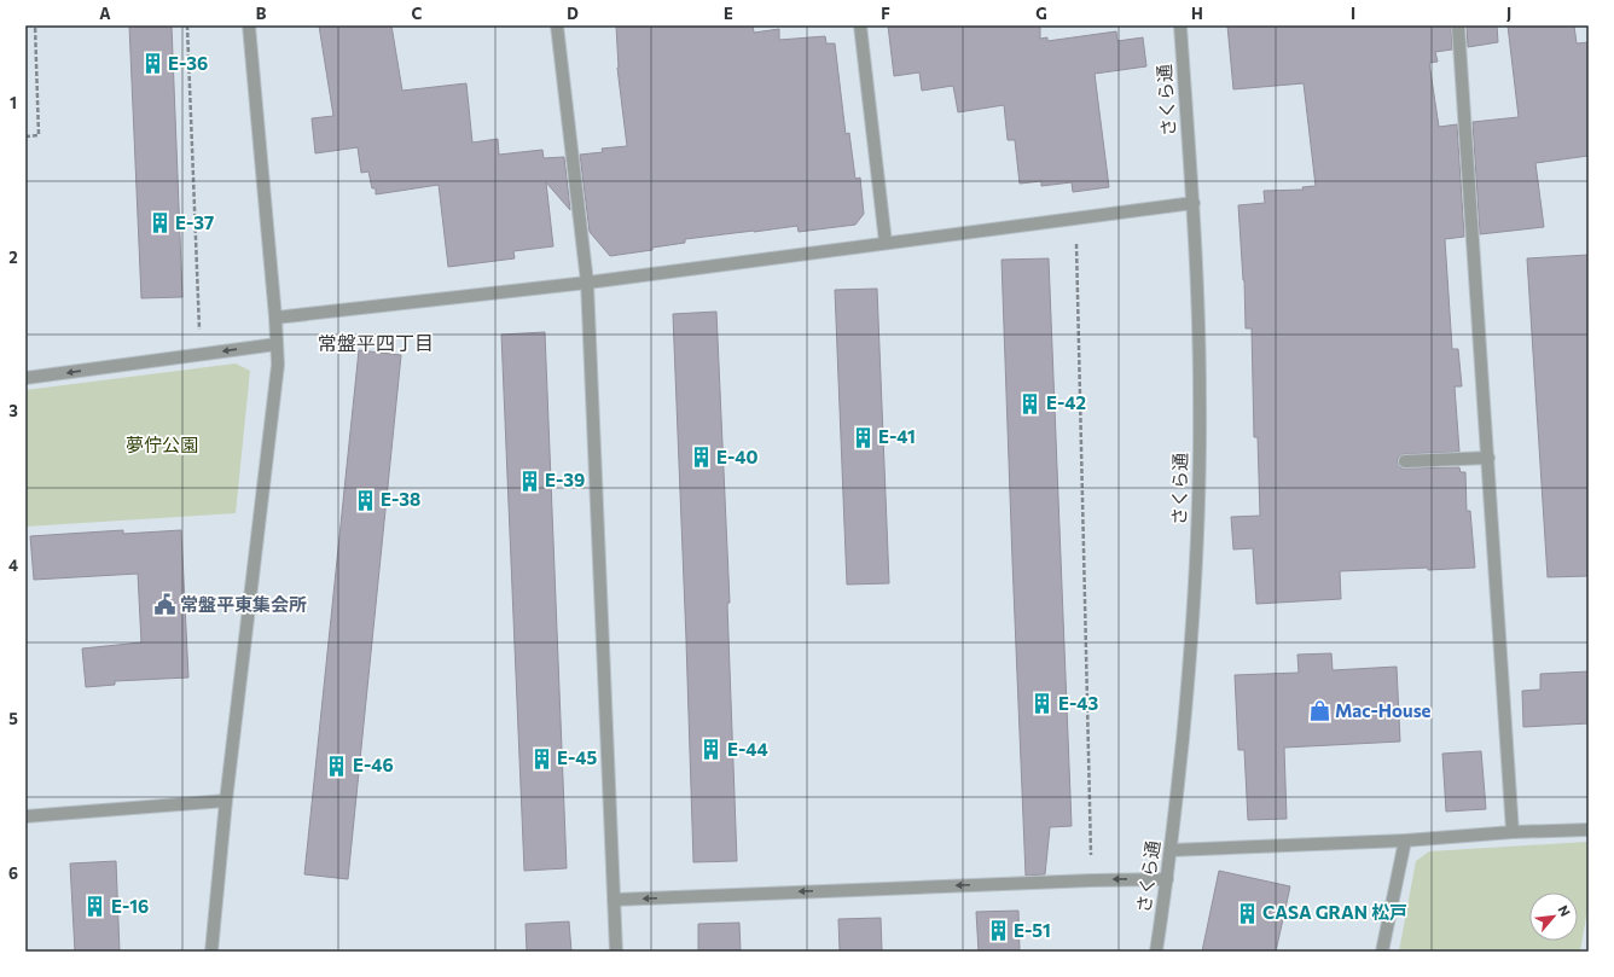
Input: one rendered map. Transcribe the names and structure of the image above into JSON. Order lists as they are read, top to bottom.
{
  "streets": {
    "street": ["さくら通"]
  },
  "districts": ["常盤平四丁目"],
  "parks": ["夢佇公園"],
  "places": {
    "building": [
      "E-36",
      "E-37",
      "E-42",
      "E-41",
      "E-40",
      "E-39",
      "E-38",
      "E-43",
      "E-44",
      "E-45",
      "E-46",
      "E-16",
      "CASA GRAN 松戸",
      "E-51"
    ],
    "public building": ["常盤平東集会所"],
    "shop": ["Mac-House"]
  },
  "north": "top right",
  "grid": {
    "columns": [
      "A",
      "B",
      "C",
      "D",
      "E",
      "F",
      "G",
      "H",
      "I",
      "J"
    ],
    "rows": [
      "1",
      "2",
      "3",
      "4",
      "5",
      "6"
    ]
  }
}
